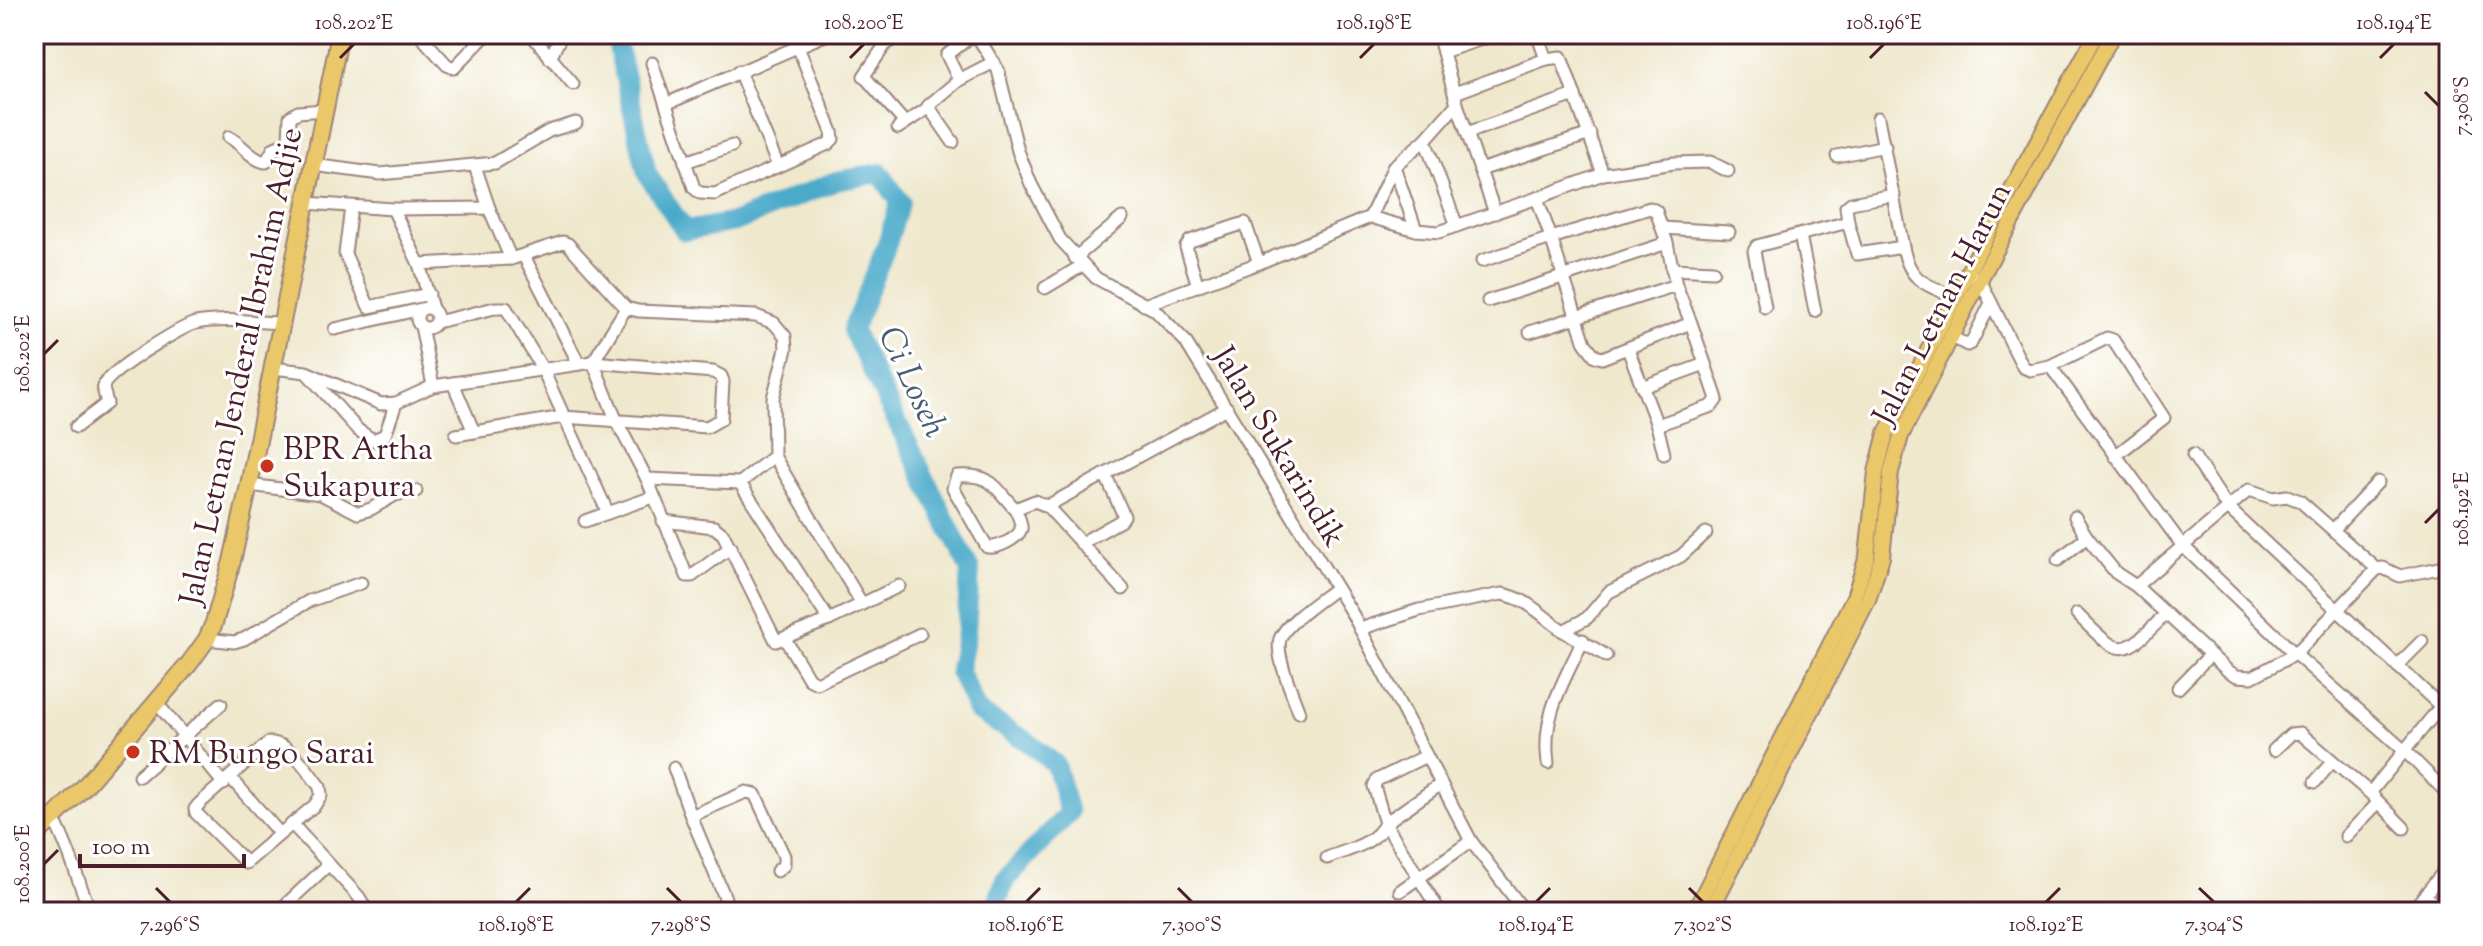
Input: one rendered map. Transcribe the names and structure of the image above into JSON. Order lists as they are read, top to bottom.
{
  "streets": {
    "highway": ["Jalan Letnan Jenderal Ibrahim Adjie"],
    "main road": ["Jalan Letnan Harun"],
    "street": ["Jalan Sukarindik"]
  },
  "water": ["Ci Loseh"],
  "places": ["BPR Artha Sukapura", "RM Bungo Sarai"],
  "scale_bar": "100 m",
  "coordinates": [
    "108.202°E",
    "108.200°E",
    "108.198°E",
    "108.196°E",
    "108.194°E",
    "7.308°S",
    "108.192°E",
    "7.296°S",
    "7.298°S",
    "7.300°S",
    "7.302°S",
    "7.304°S"
  ]
}
